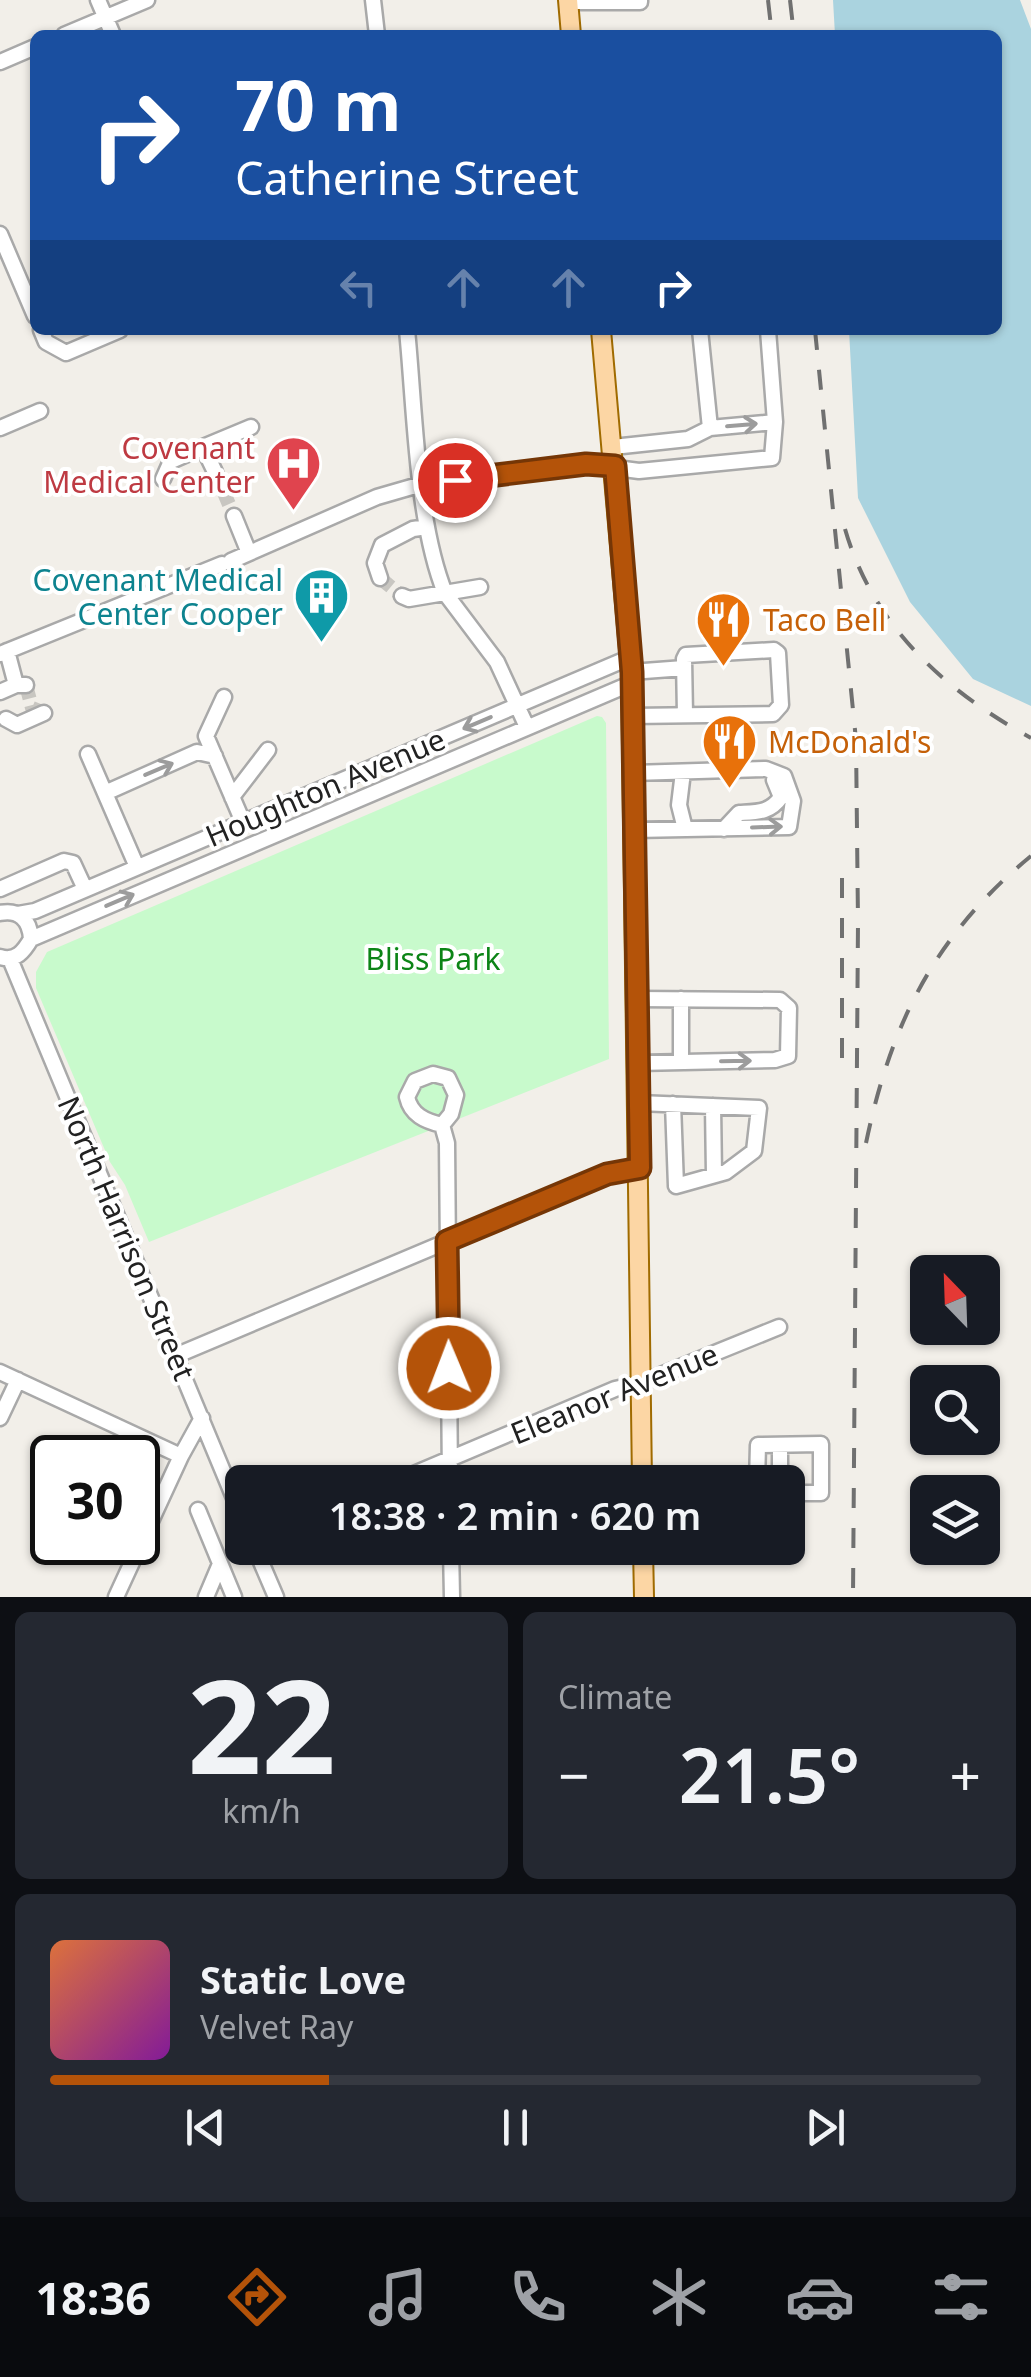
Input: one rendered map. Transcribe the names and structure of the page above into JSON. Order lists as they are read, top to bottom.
{
  "streets": {
    "street": ["Houghton Avenue", "North Harrison Street", "Eleanor Avenue"]
  },
  "parks": ["Bliss Park"],
  "places": {
    "hospital": ["Covenant Medical Center"],
    "building": ["Covenant Medical Center Cooper"],
    "restaurant": ["Taco Bell", "McDonald's"]
  },
  "north": "top left",
  "page": {
    "turn": ["70 m", "Catherine Street"],
    "limit": "30",
    "trip": "18:38 · 2 min · 620 m",
    "tile": [
      ["22", "km/h"],
      "Climate"
    ],
    "heat": ["−", "21.5°", "+"],
    "song": ["Static Love", "Velvet Ray"],
    "tabs": "18:36"
  }
}
